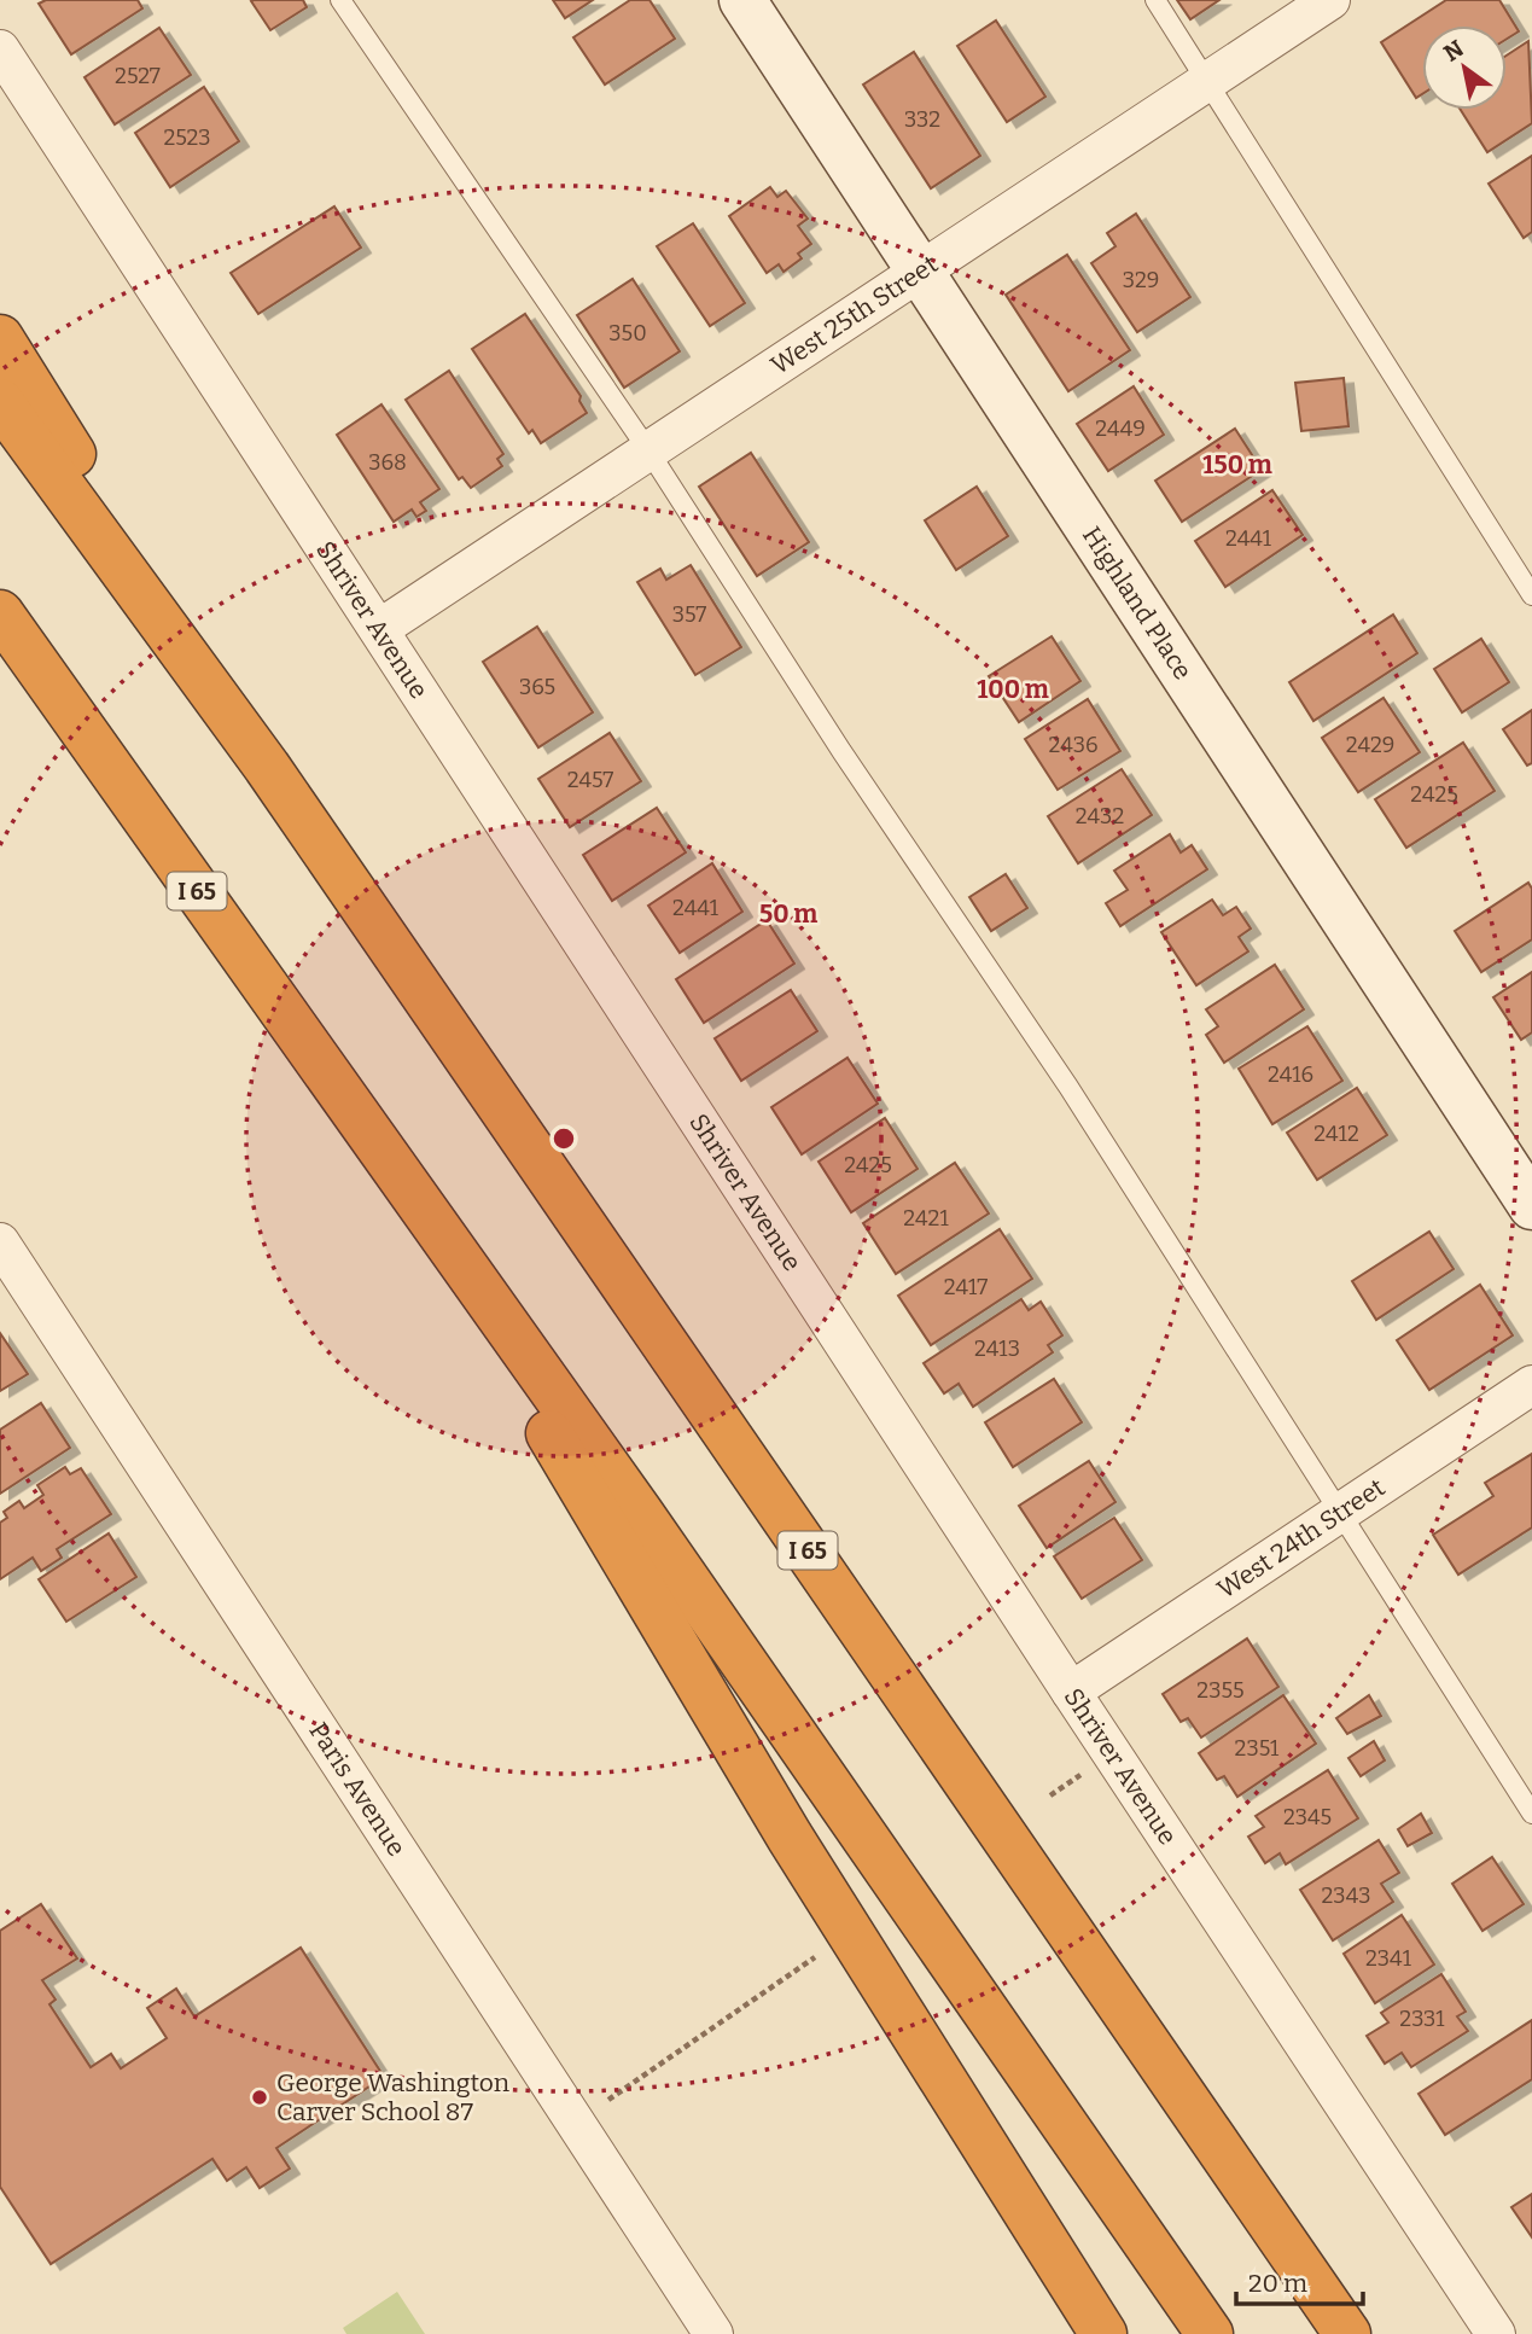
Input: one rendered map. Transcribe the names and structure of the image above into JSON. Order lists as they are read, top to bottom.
{
  "streets": {
    "highway": ["I 65"],
    "street": [
      "West 25th Street",
      "Highland Place",
      "Shriver Avenue",
      "West 24th Street",
      "Paris Avenue"
    ]
  },
  "crossings": [
    ["West 25th Street", "Highland Place"],
    ["West 25th Street", "Shriver Avenue"],
    ["Shriver Avenue", "West 24th Street"]
  ],
  "places": ["George Washington Carver School 87"],
  "house_numbers": [
    "2527",
    "332",
    "2523",
    "329",
    "350",
    "2449",
    "368",
    "2441",
    "357",
    "365",
    "2436",
    "2429",
    "2457",
    "2425",
    "2432",
    "2441",
    "2416",
    "2412",
    "2425",
    "2421",
    "2417",
    "2413",
    "2355",
    "2351",
    "2345",
    "2343",
    "2341",
    "2331"
  ],
  "scale_bar": "20 m",
  "north": "top left",
  "rings": ["150 m", "100 m", "50 m"]
}
